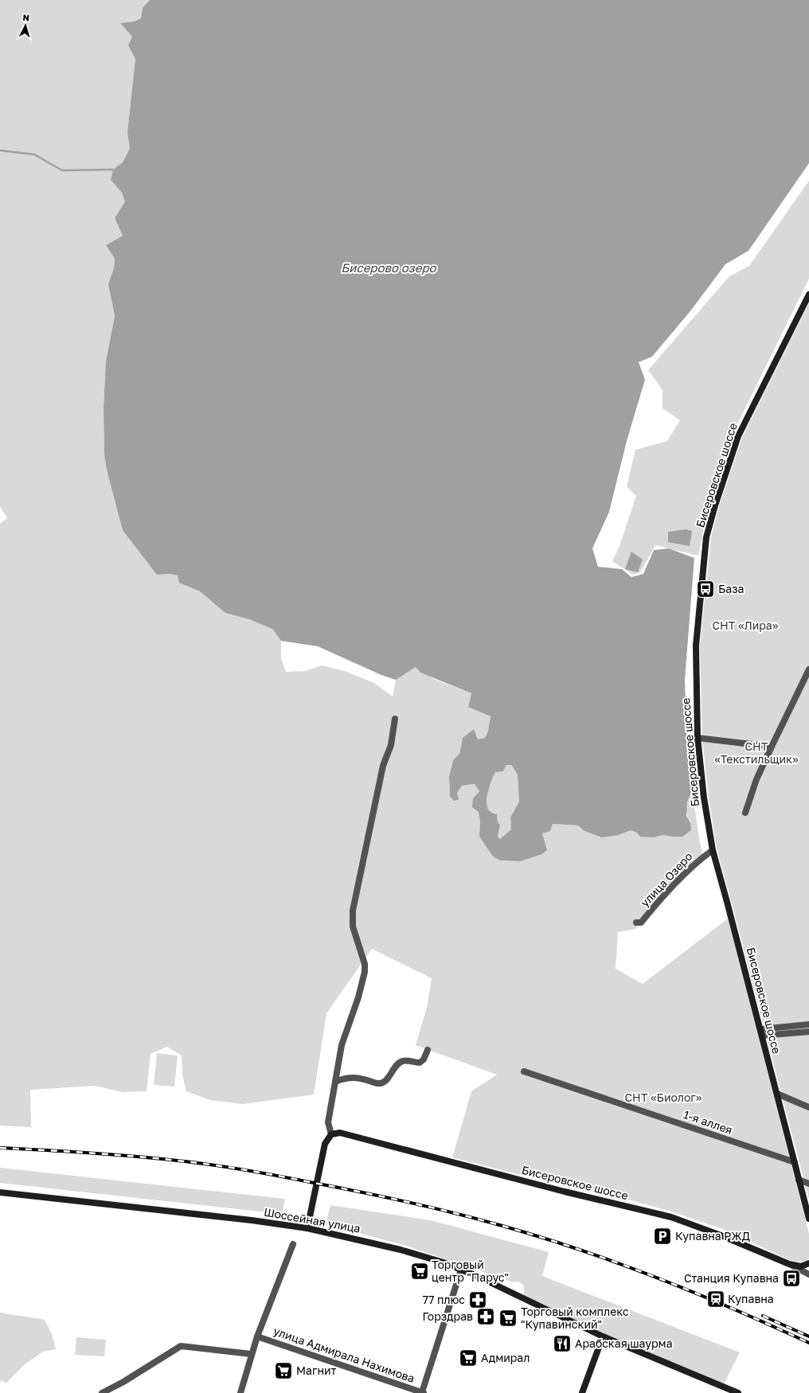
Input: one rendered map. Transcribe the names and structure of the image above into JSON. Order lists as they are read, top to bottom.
{
  "streets": {
    "main road": ["Бисеровское шоссе", "Шоссейная улица"],
    "street": ["улица Озеро", "1-я аллея", "улица Адмирала Нахимова"]
  },
  "crossings": [
    ["Бисеровское шоссе", "улица Озеро"],
    ["Бисеровское шоссе", "1-я аллея"]
  ],
  "water": ["Бисерово озеро"],
  "parks": ["СНТ «Лира»", "СНТ «Текстильщик»", "СНТ «Биолог»"],
  "places": {
    "bus stop": ["База", "Станция Купавна"],
    "parking": ["Купавна РЖД"],
    "supermarket": [
      "Торговый центр \"Парус\"",
      "Торговый комплекс \"Купавинский\"",
      "Адмирал",
      "Магнит"
    ],
    "station": ["Купавна"],
    "pharmacy": ["77 плюс", "Горздрав"],
    "restaurant": ["Арабская шаурма"]
  },
  "north": "top"
}
